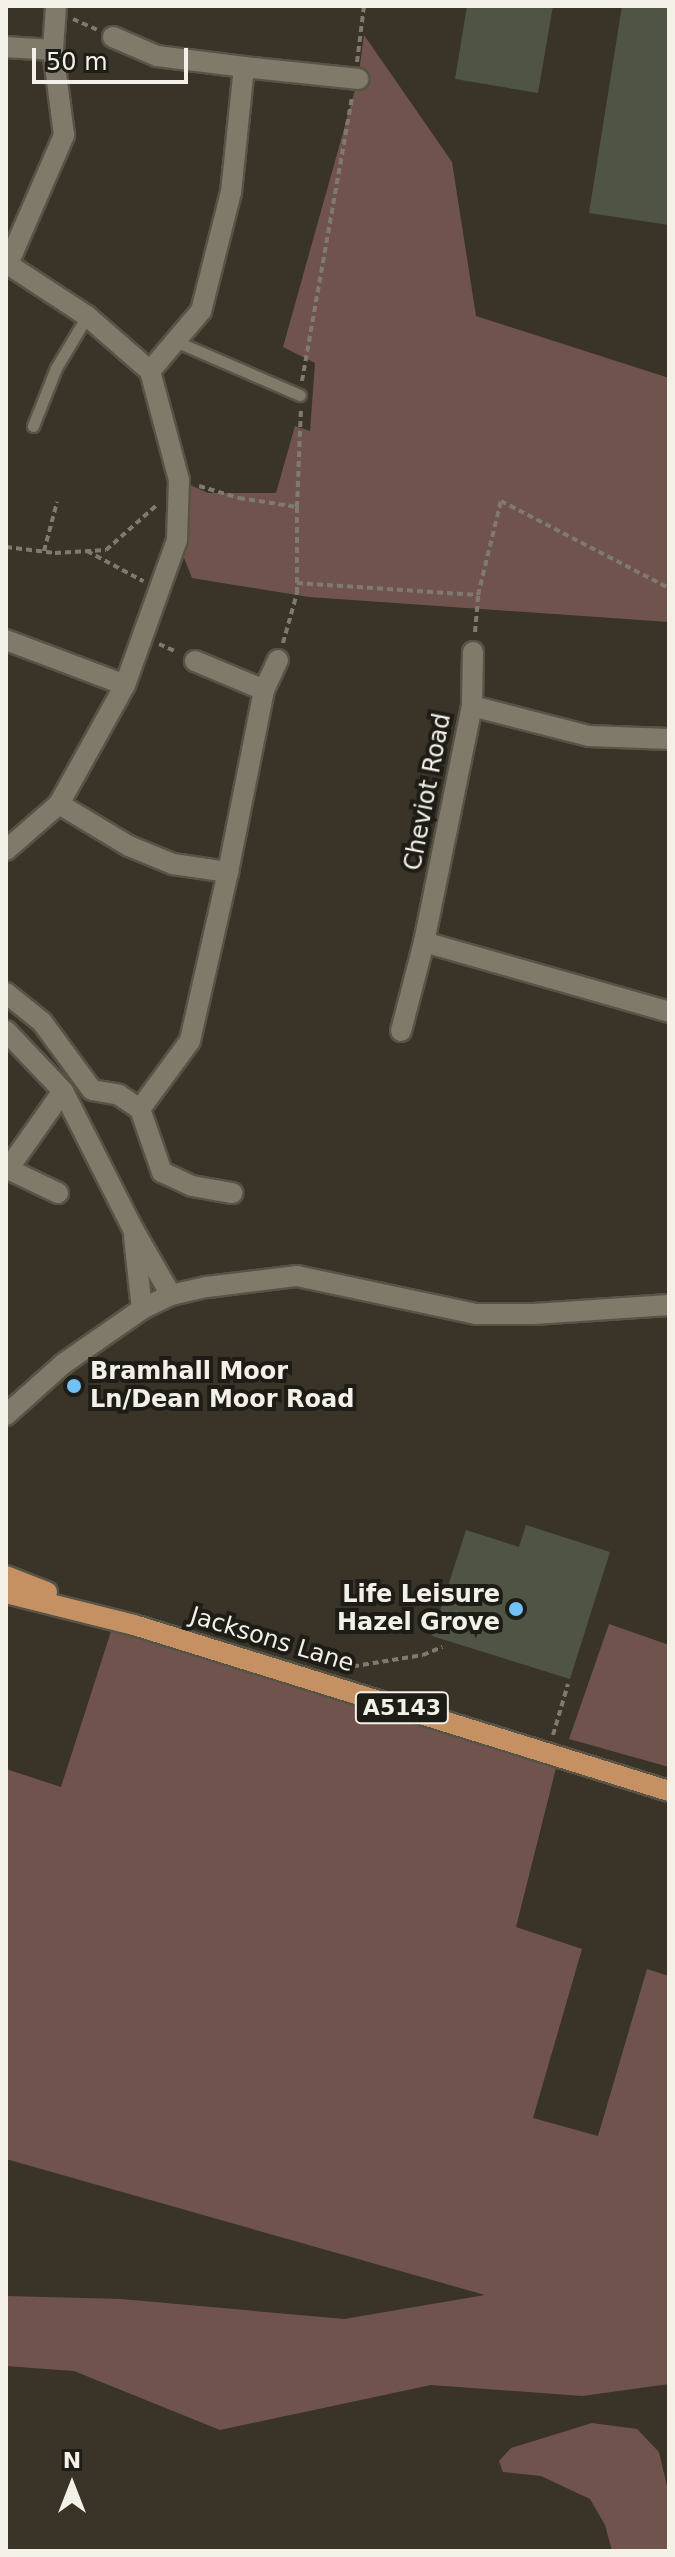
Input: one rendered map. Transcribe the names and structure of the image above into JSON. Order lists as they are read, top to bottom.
{
  "streets": {
    "main road": ["Jacksons Lane", "A5143"],
    "street": ["Cheviot Road"]
  },
  "places": ["Bramhall Moor Ln/Dean Moor Road", "Life Leisure Hazel Grove"],
  "scale_bar": "50 m",
  "north": "top"
}
